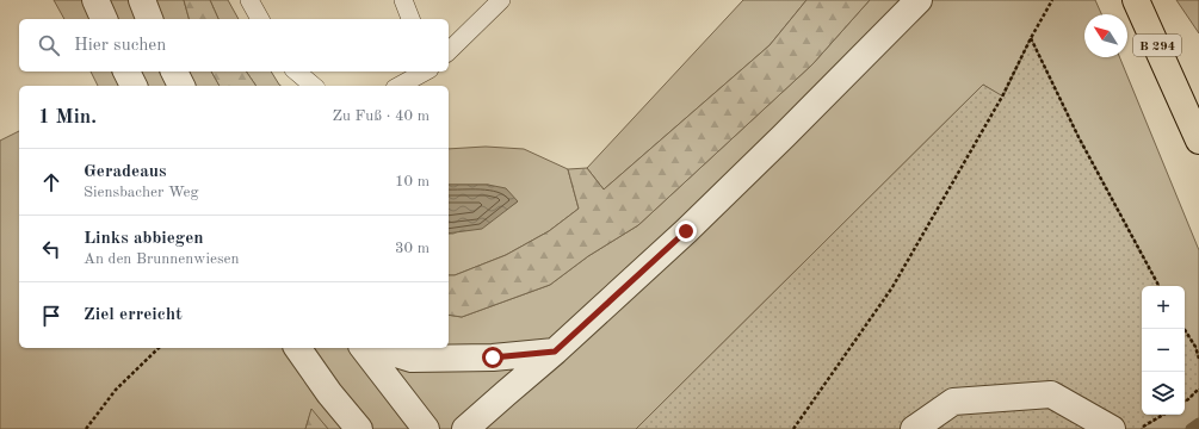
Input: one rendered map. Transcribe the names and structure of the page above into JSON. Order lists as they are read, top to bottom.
{
  "streets": {
    "highway": ["B 294"]
  },
  "north": "top left",
  "page": {
    "search": "Hier suchen",
    "heading": ["1 Min.", "Zu Fuß · 40 m"],
    "list": [
      ["Geradeaus", "Siensbacher Weg", "10 m"],
      ["Links abbiegen", "An den Brunnenwiesen", "30 m"],
      "Ziel erreicht"
    ],
    "map_buttons": ["+", "−"]
  }
}
